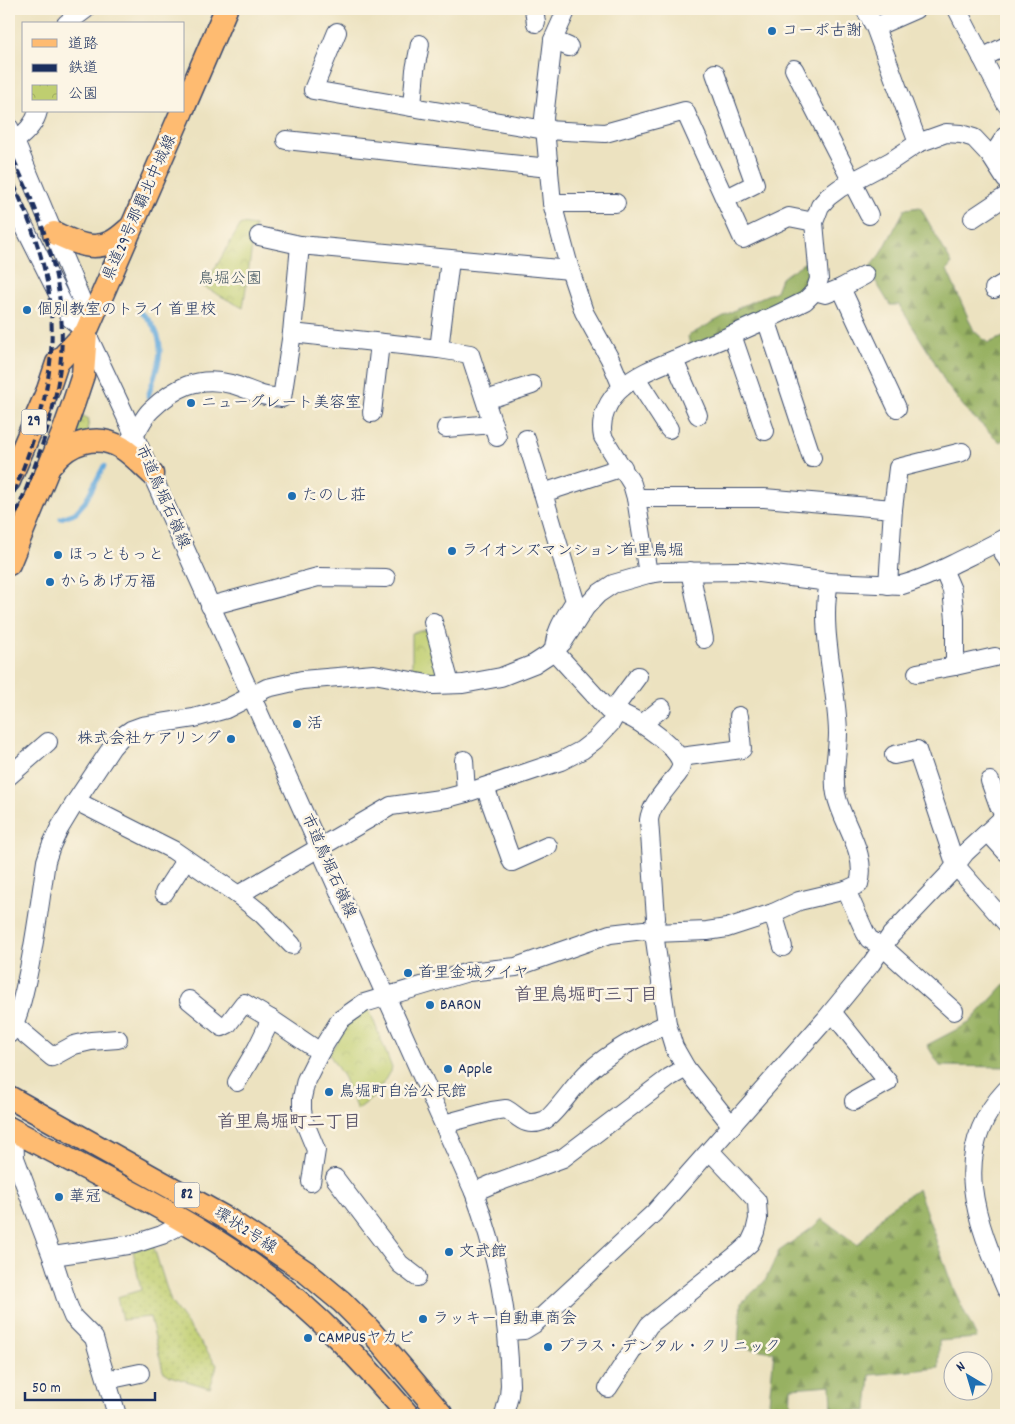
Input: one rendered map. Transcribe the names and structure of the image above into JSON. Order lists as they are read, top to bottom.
{
  "streets": {
    "main road": [
      "県道29号那覇北中城線",
      "29",
      "82",
      "環状2号線"
    ],
    "street": ["市道鳥堀石嶺線"]
  },
  "crossings": [
    ["県道29号那覇北中城線", "市道鳥堀石嶺線"]
  ],
  "districts": ["首里鳥堀町三丁目", "首里鳥堀町二丁目"],
  "parks": ["鳥堀公園"],
  "places": [
    "コーポ古謝",
    "個別教室のトライ 首里校",
    "ニューグレート美容室",
    "たのし荘",
    "ライオンズマンション首里鳥堀",
    "ほっともっと",
    "からあげ万福",
    "活",
    "株式会社ケアリング",
    "首里金城タイヤ",
    "BARON",
    "Apple",
    "鳥堀町自治公民館",
    "華冠",
    "文武館",
    "ラッキー自動車商会",
    "CAMPUSヤカビ",
    "プラス・デンタル・クリニック"
  ],
  "legend": ["道路", "鉄道", "公園"],
  "scale_bar": "50 m",
  "north": "top left"
}
